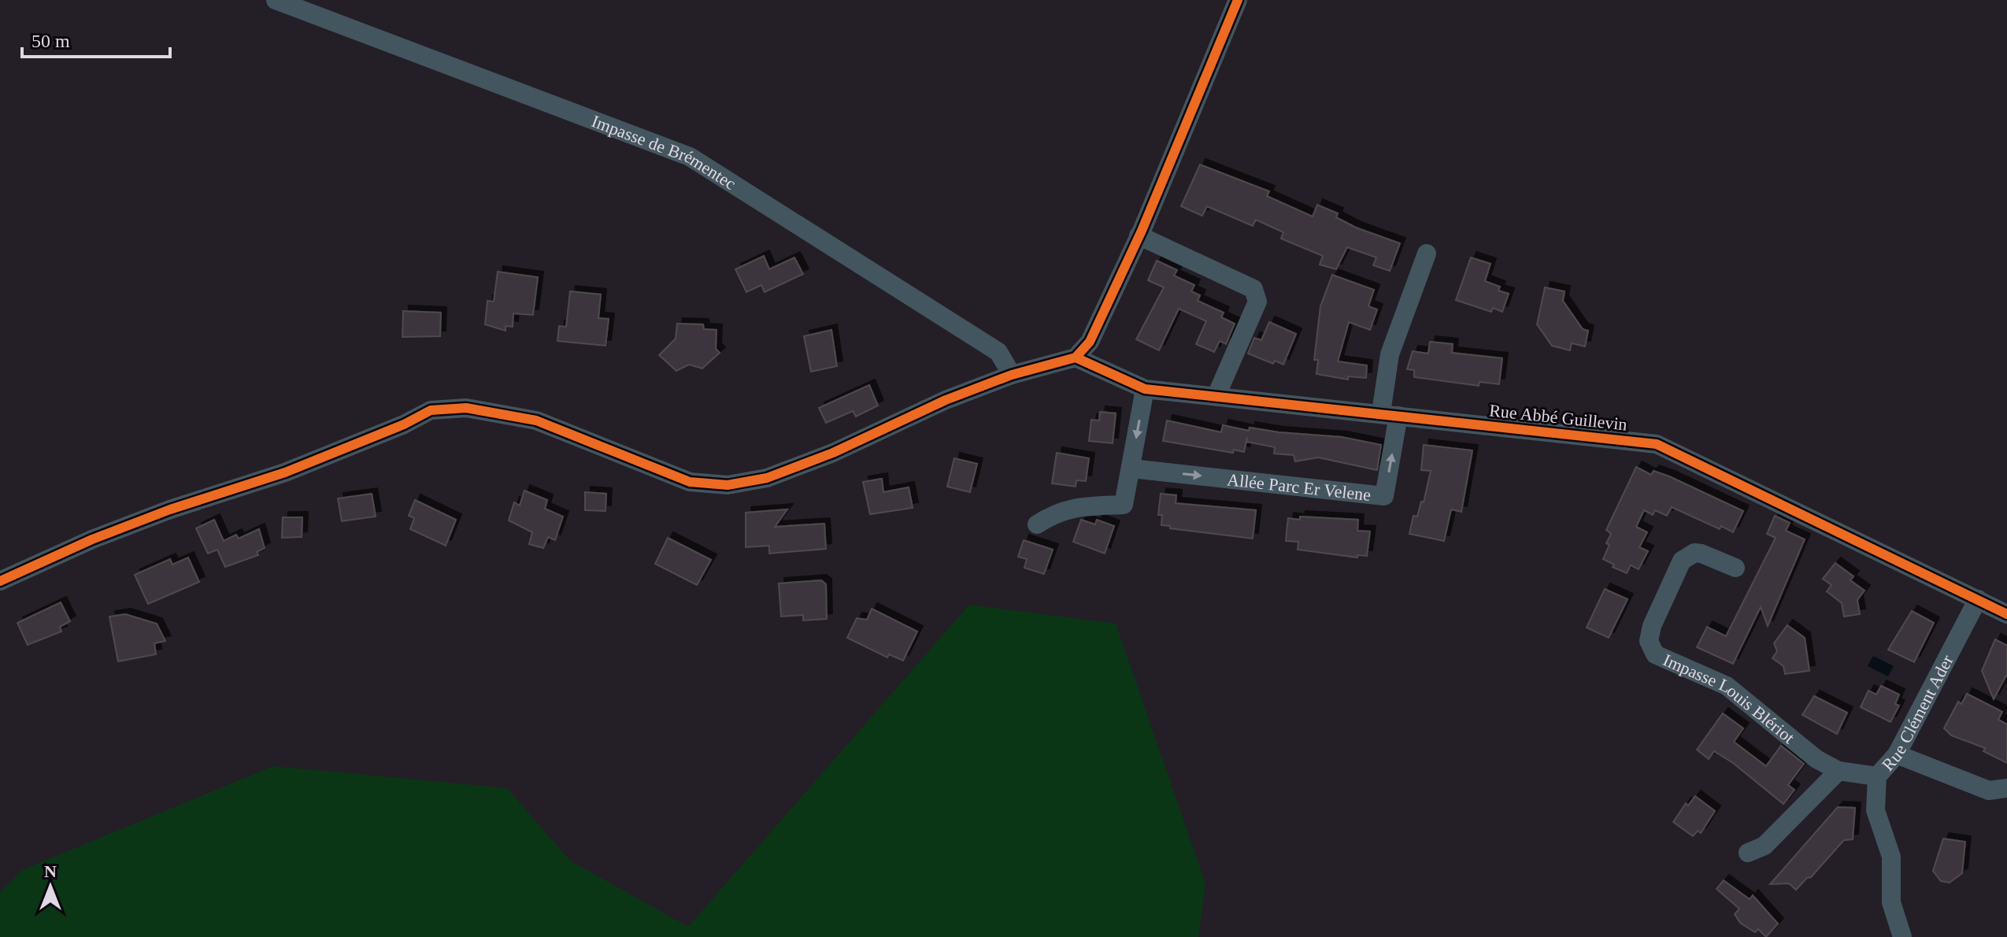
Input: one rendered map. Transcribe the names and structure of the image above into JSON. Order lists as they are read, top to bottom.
{
  "streets": {
    "street": [
      "Impasse de Brémentec",
      "Rue Abbé Guillevin",
      "Allée Parc Er Velene",
      "Impasse Louis Blériot",
      "Rue Clément Ader"
    ]
  },
  "crossings": [
    ["Rue Abbé Guillevin", "Allée Parc Er Velene"],
    ["Rue Abbé Guillevin", "Rue Clément Ader"],
    ["Impasse Louis Blériot", "Rue Clément Ader"]
  ],
  "scale_bar": "50 m",
  "north": "top"
}
